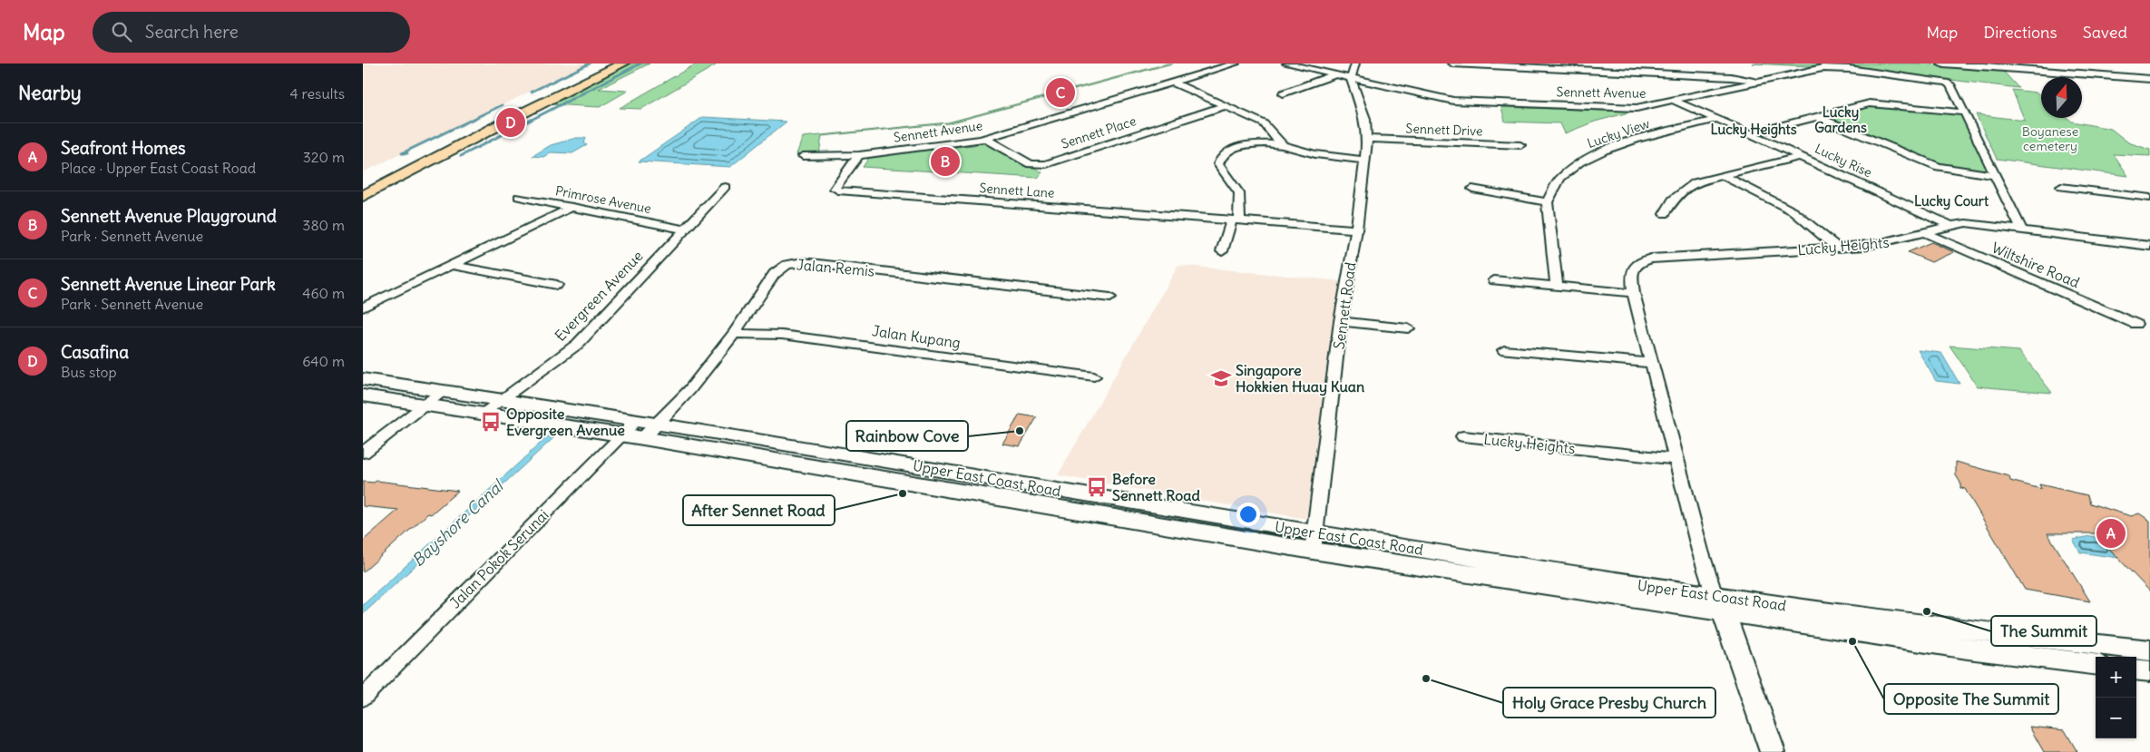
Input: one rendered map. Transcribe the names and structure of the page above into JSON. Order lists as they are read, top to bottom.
{
  "streets": {
    "main road": ["Upper East Coast Road"],
    "street": [
      "Sennett Avenue",
      "Sennett Drive",
      "Sennett Place",
      "Lucky View",
      "Lucky Rise",
      "Sennett Lane",
      "Primrose Avenue",
      "Lucky Heights",
      "Wiltshire Road",
      "Jalan Remis",
      "Evergreen Avenue",
      "Sennett Road",
      "Jalan Kupang",
      "Jalan Pokok Serunai"
    ]
  },
  "crossings": [
    ["Sennett Avenue", "Sennett Place"],
    ["Sennett Avenue", "Lucky Rise"],
    ["Sennett Avenue", "Sennett Lane"],
    ["Sennett Avenue", "Sennett Road"],
    ["Sennett Drive", "Sennett Road"],
    ["Lucky View", "Lucky Rise"],
    ["Lucky Rise", "Lucky Heights"],
    ["Sennett Lane", "Sennett Road"],
    ["Primrose Avenue", "Evergreen Avenue"],
    ["Lucky Heights", "Wiltshire Road"],
    ["Lucky Heights", "Upper East Coast Road"],
    ["Jalan Remis", "Jalan Kupang"],
    ["Jalan Remis", "Upper East Coast Road"],
    ["Evergreen Avenue", "Upper East Coast Road"],
    ["Sennett Road", "Upper East Coast Road"],
    ["Upper East Coast Road", "Jalan Pokok Serunai"]
  ],
  "districts": ["Lucky Gardens", "Lucky Heights", "Lucky Court"],
  "water": ["Bayshore Canal"],
  "parks": ["Boyanese cemetery"],
  "places": {
    "school or university": ["Singapore Hokkien Huay Kuan"],
    "bus stop": ["Opposite Evergreen Avenue", "Before Sennett Road"],
    "other": [
      "Rainbow Cove",
      "After Sennet Road",
      "The Summit",
      "Opposite The Summit",
      "Holy Grace Presby Church"
    ]
  },
  "north": "top",
  "page": {
    "header": "Map",
    "search": "Search here",
    "nav": ["Map", "Directions", "Saved"],
    "heading": ["Nearby", "4 results"],
    "pins": [
      "C",
      "D",
      "B",
      "A"
    ],
    "list": [
      {
        "mark": "A",
        "name": "Seafront Homes",
        "note": "Place · Upper East Coast Road",
        "value": "320 m"
      },
      {
        "mark": "B",
        "name": "Sennett Avenue Playground",
        "note": "Park · Sennett Avenue",
        "value": "380 m"
      },
      {
        "mark": "C",
        "name": "Sennett Avenue Linear Park",
        "note": "Park · Sennett Avenue",
        "value": "460 m"
      },
      {
        "mark": "D",
        "name": "Casafina",
        "note": "Bus stop",
        "value": "640 m"
      }
    ],
    "map_buttons": ["+", "−"]
  }
}
